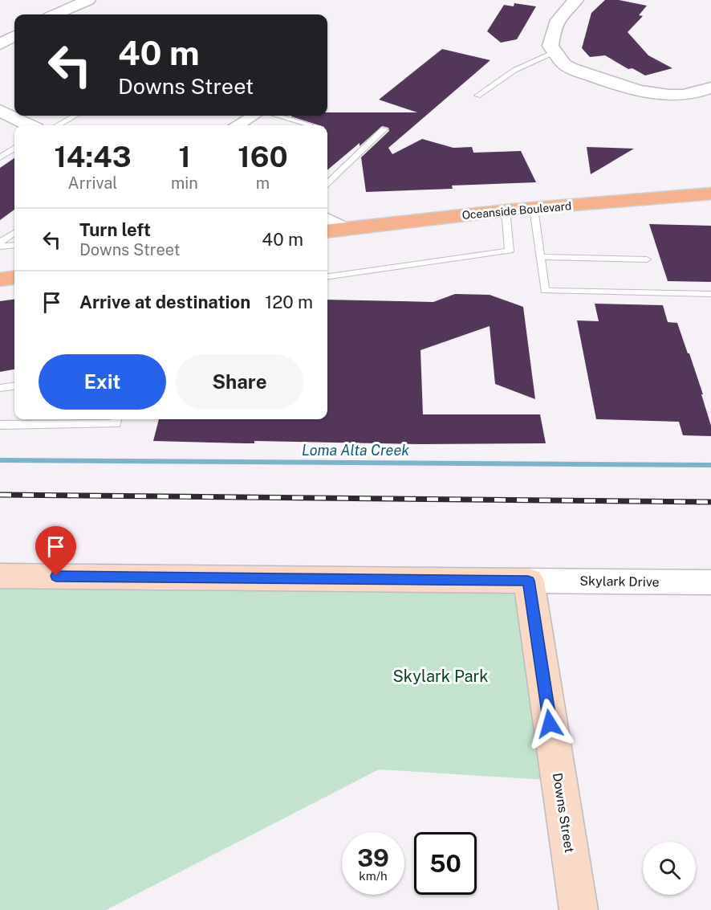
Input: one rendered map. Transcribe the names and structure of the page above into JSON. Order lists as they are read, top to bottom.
{
  "streets": {
    "main road": ["Oceanside Boulevard", "Downs Street"],
    "street": ["Skylark Drive"]
  },
  "crossings": [
    ["Skylark Drive", "Downs Street"]
  ],
  "water": ["Loma Alta Creek"],
  "parks": ["Skylark Park"],
  "page": {
    "turn": ["40 m", "Downs Street"],
    "eta": [
      "14:43",
      "Arrival",
      "1",
      "min",
      "160",
      "m"
    ],
    "list": [
      {
        "name": "Turn left",
        "note": "Downs Street",
        "value": "40 m"
      },
      {
        "name": "Arrive at destination",
        "value": "120 m"
      }
    ],
    "buttons": ["Exit", "Share"],
    "speed": "39 km/h",
    "limit": "50"
  }
}
